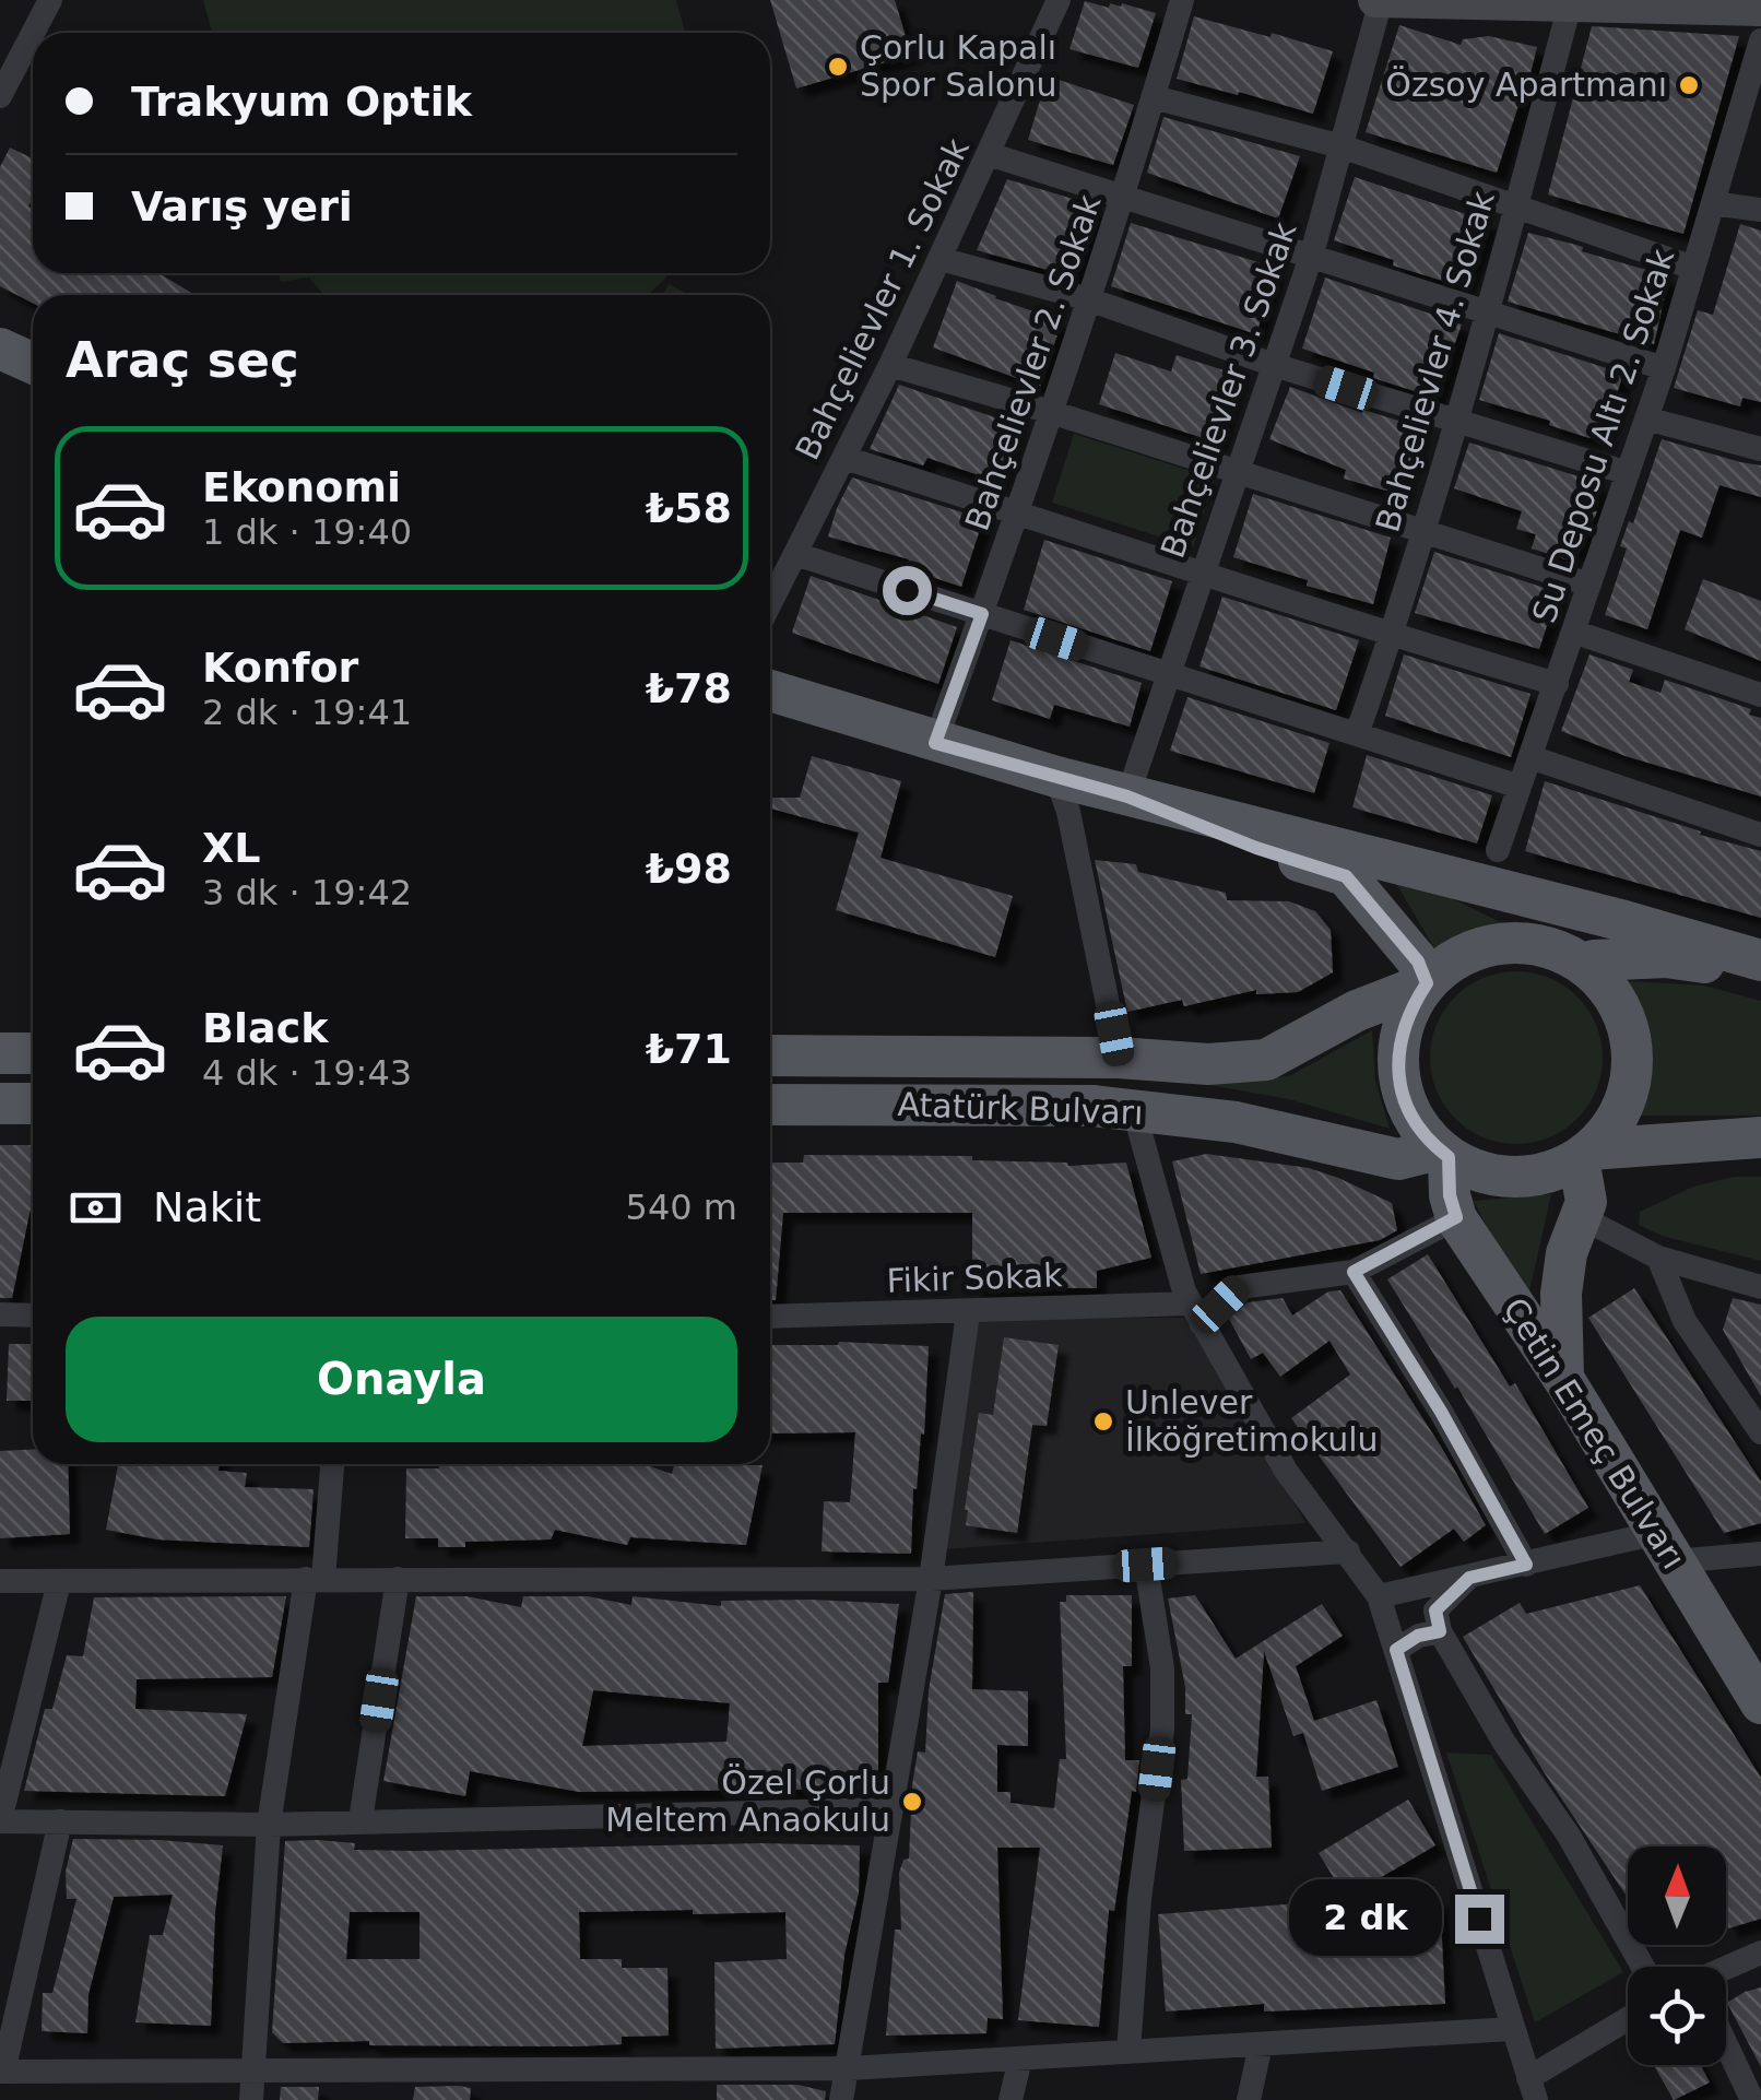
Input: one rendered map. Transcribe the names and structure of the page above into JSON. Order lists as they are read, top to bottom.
{
  "streets": {
    "main road": ["Atatürk Bulvarı", "Çetin Emeç Bulvarı"],
    "street": [
      "Bahçelievler 1. Sokak",
      "Bahçelievler 4. Sokak",
      "Bahçelievler 2. Sokak",
      "Bahçelievler 3. Sokak",
      "Su Deposu Altı 2. Sokak",
      "Fikir Sokak"
    ]
  },
  "crossings": [
    ["Atatürk Bulvarı", "Çetin Emeç Bulvarı"]
  ],
  "places": [
    "Çorlu Kapalı Spor Salonu",
    "Özsoy Apartmanı",
    "Unlever İlköğretimokulu",
    "Özel Çorlu Meltem Anaokulu"
  ],
  "north": "top",
  "page": {
    "banner": ["Trakyum Optik", "Varış yeri"],
    "heading": "Araç seç",
    "list": [
      {
        "name": "Ekonomi",
        "note": "1 dk · 19:40",
        "value": "₺58"
      },
      {
        "name": "Konfor",
        "note": "2 dk · 19:41",
        "value": "₺78"
      },
      {
        "name": "XL",
        "note": "3 dk · 19:42",
        "value": "₺98"
      },
      {
        "name": "Black",
        "note": "4 dk · 19:43",
        "value": "₺71"
      }
    ],
    "pay": ["Nakit", "540 m"],
    "buttons": "Onayla",
    "bubble": "2 dk"
  }
}
